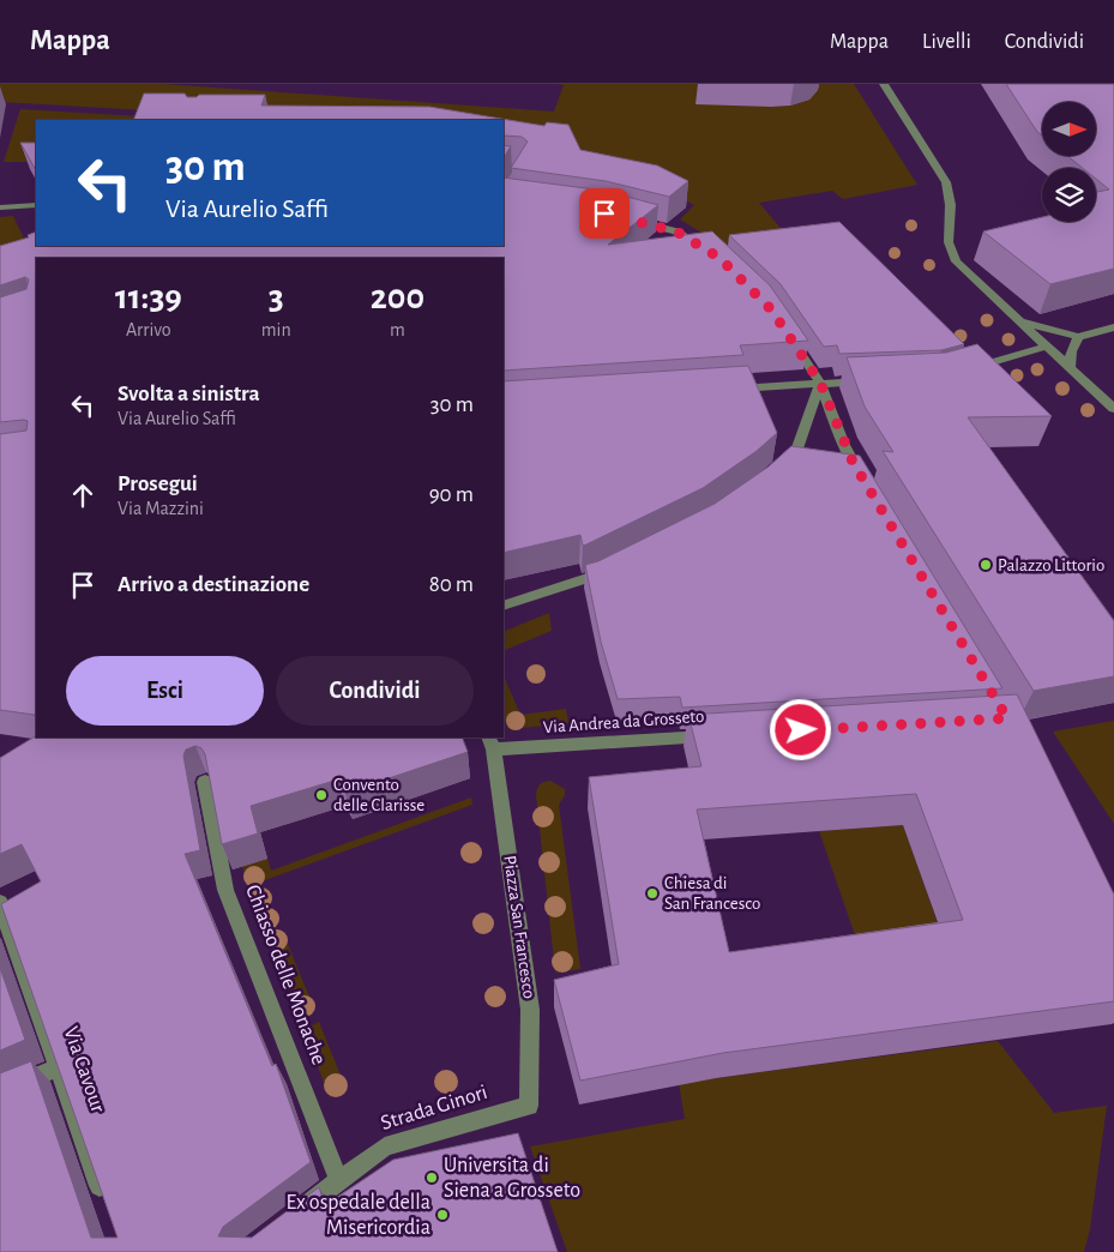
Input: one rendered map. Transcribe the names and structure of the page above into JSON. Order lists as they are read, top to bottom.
{
  "streets": {
    "street": [
      "Via Andrea da Grosseto",
      "Piazza San Francesco",
      "Chiasso delle Monache",
      "Via Cavour",
      "Strada Ginori"
    ]
  },
  "crossings": [
    ["Via Andrea da Grosseto", "Piazza San Francesco"],
    ["Piazza San Francesco", "Strada Ginori"],
    ["Chiasso delle Monache", "Strada Ginori"]
  ],
  "places": [
    "Palazzo Littorio",
    "Convento delle Clarisse",
    "Chiesa di San Francesco",
    "Universita di Siena a Grosseto",
    "Ex ospedale della Misericordia"
  ],
  "north": "right",
  "page": {
    "header": "Mappa",
    "nav": ["Mappa", "Livelli", "Condividi"],
    "turn": ["30 m", "Via Aurelio Saffi"],
    "eta": [
      "11:39",
      "Arrivo",
      "3",
      "min",
      "200",
      "m"
    ],
    "list": [
      {
        "name": "Svolta a sinistra",
        "note": "Via Aurelio Saffi",
        "value": "30 m"
      },
      {
        "name": "Prosegui",
        "note": "Via Mazzini",
        "value": "90 m"
      },
      {
        "name": "Arrivo a destinazione",
        "value": "80 m"
      }
    ],
    "buttons": ["Esci", "Condividi"]
  }
}
